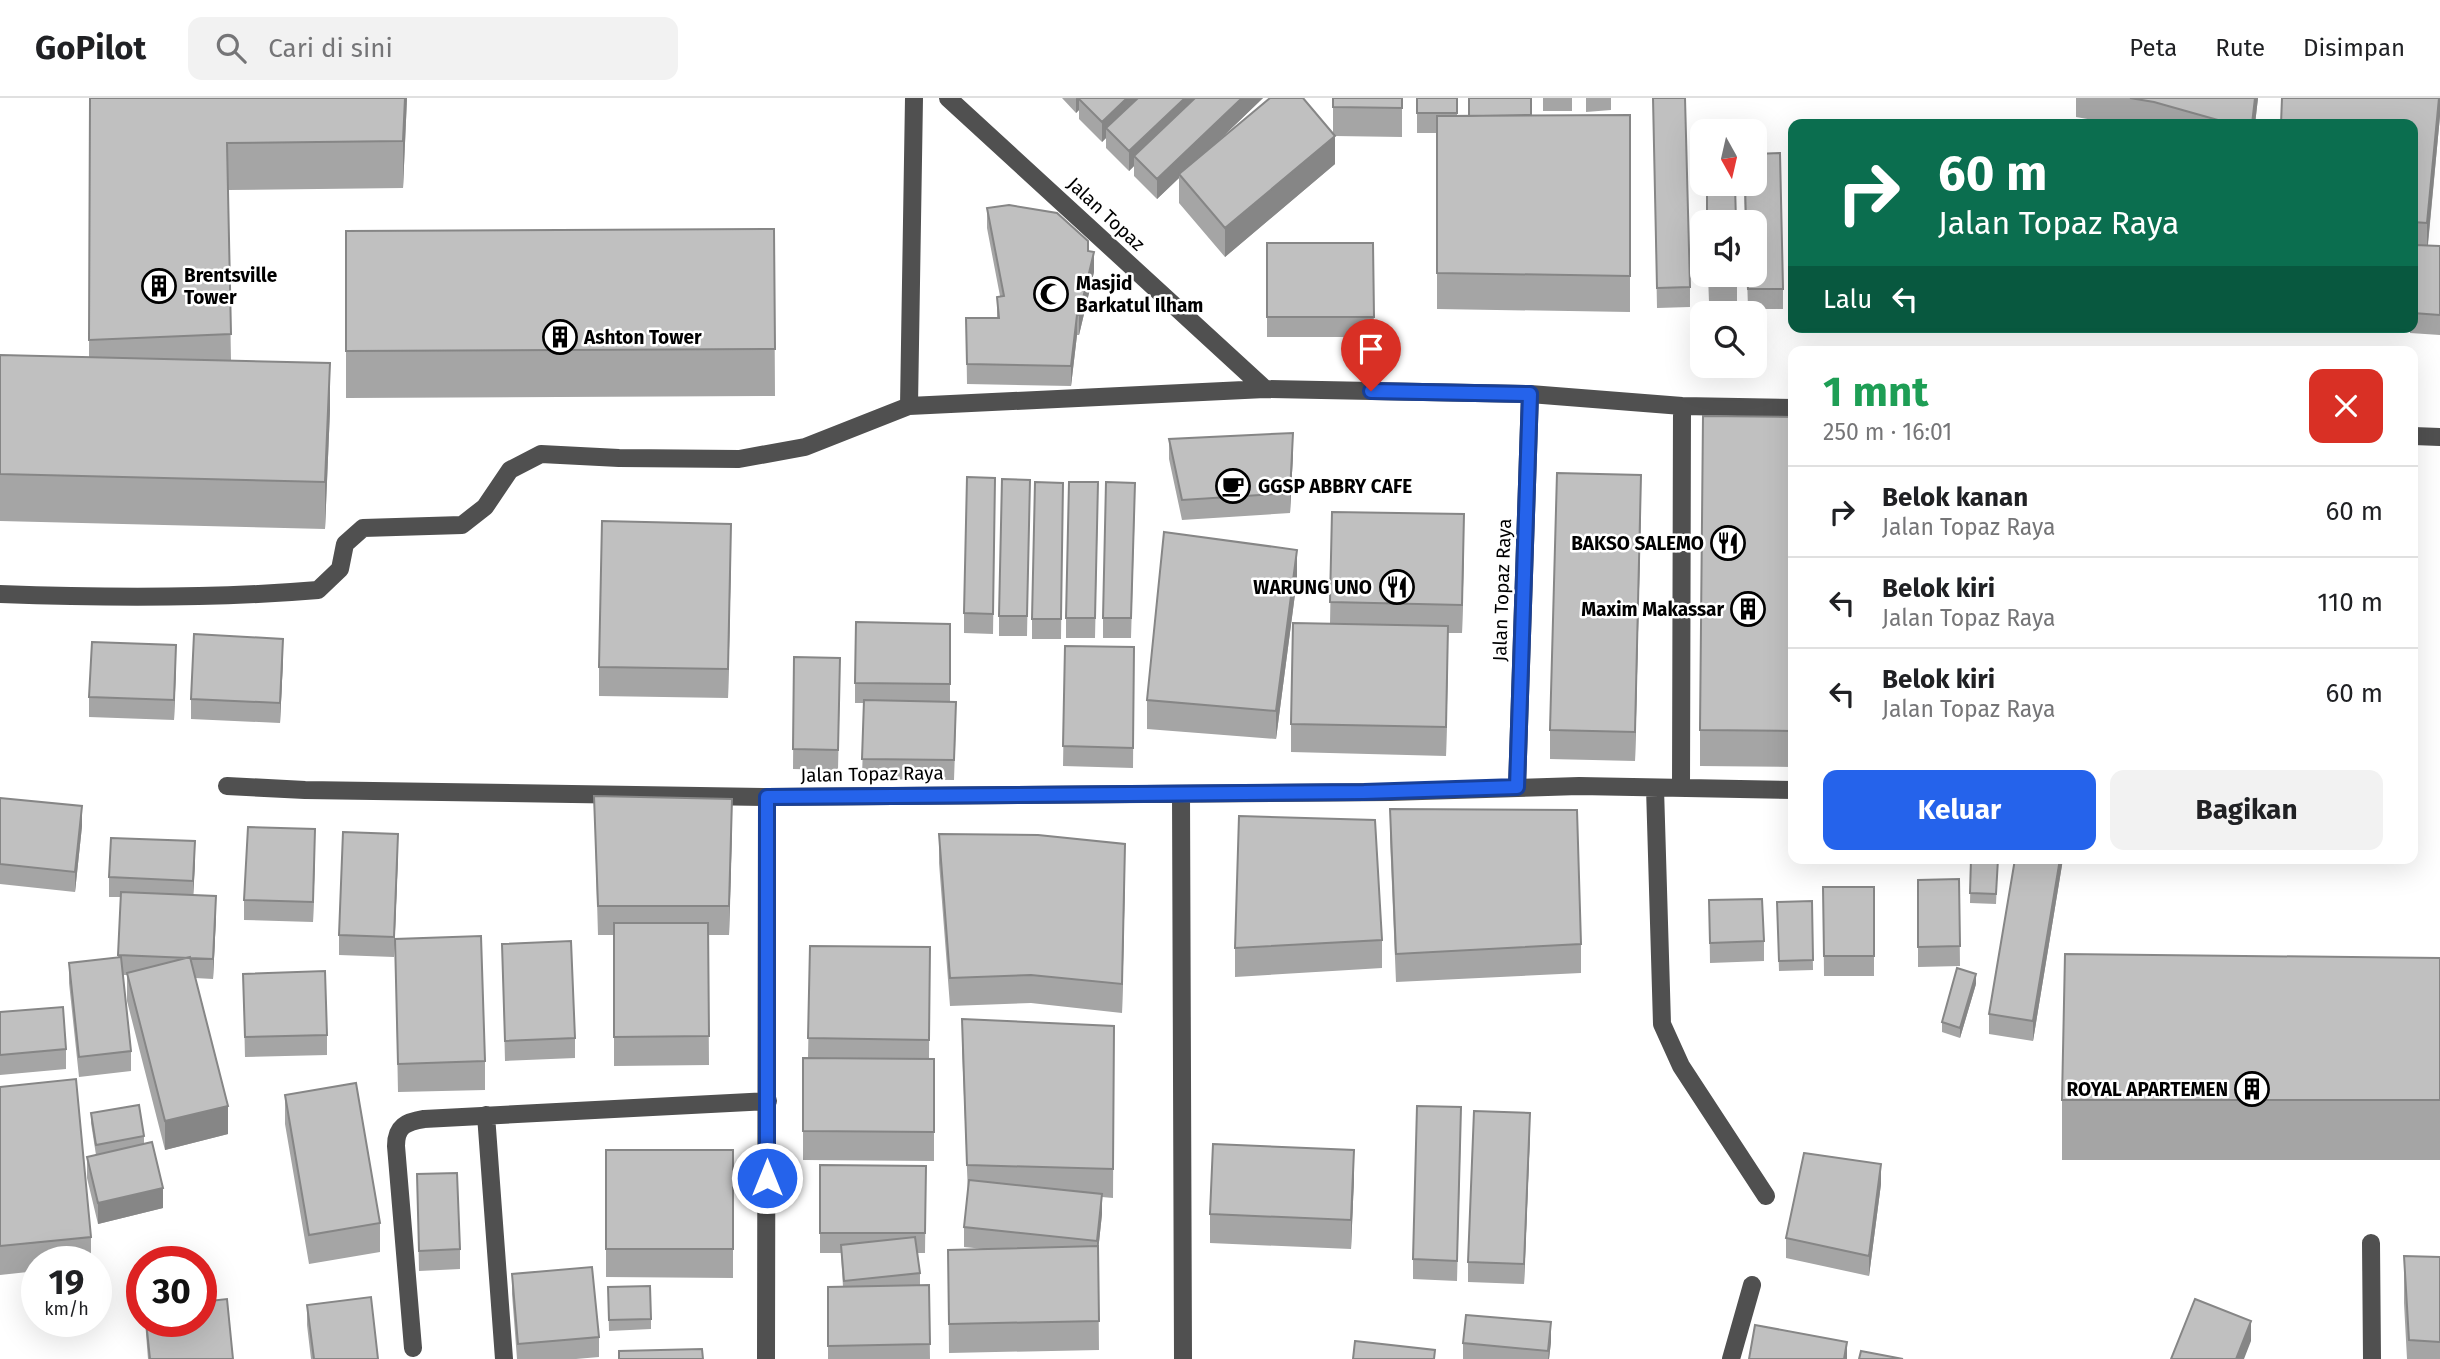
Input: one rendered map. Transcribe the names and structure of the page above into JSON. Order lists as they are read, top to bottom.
{
  "streets": {
    "street": ["Jalan Topaz", "Jalan Topaz Raya"]
  },
  "places": {
    "building": [
      "Brentsville Tower",
      "Ashton Tower",
      "Maxim Makassar",
      "ROYAL APARTEMEN"
    ],
    "mosque": ["Masjid Barkatul Ilham"],
    "cafe": ["GGSP ABBRY CAFE"],
    "restaurant": ["BAKSO SALEMO", "WARUNG UNO"]
  },
  "north": "bottom",
  "page": {
    "header": "GoPilot",
    "search": "Cari di sini",
    "nav": ["Peta", "Rute", "Disimpan"],
    "turn": ["60 m", "Jalan Topaz Raya"],
    "then": "Lalu",
    "heading": ["1 mnt", "250 m · 16:01"],
    "list": [
      {
        "name": "Belok kanan",
        "note": "Jalan Topaz Raya",
        "value": "60 m"
      },
      {
        "name": "Belok kiri",
        "note": "Jalan Topaz Raya",
        "value": "110 m"
      },
      {
        "name": "Belok kiri",
        "note": "Jalan Topaz Raya",
        "value": "60 m"
      }
    ],
    "buttons": ["Keluar", "Bagikan"],
    "speed": "19 km/h",
    "limit": "30"
  }
}
